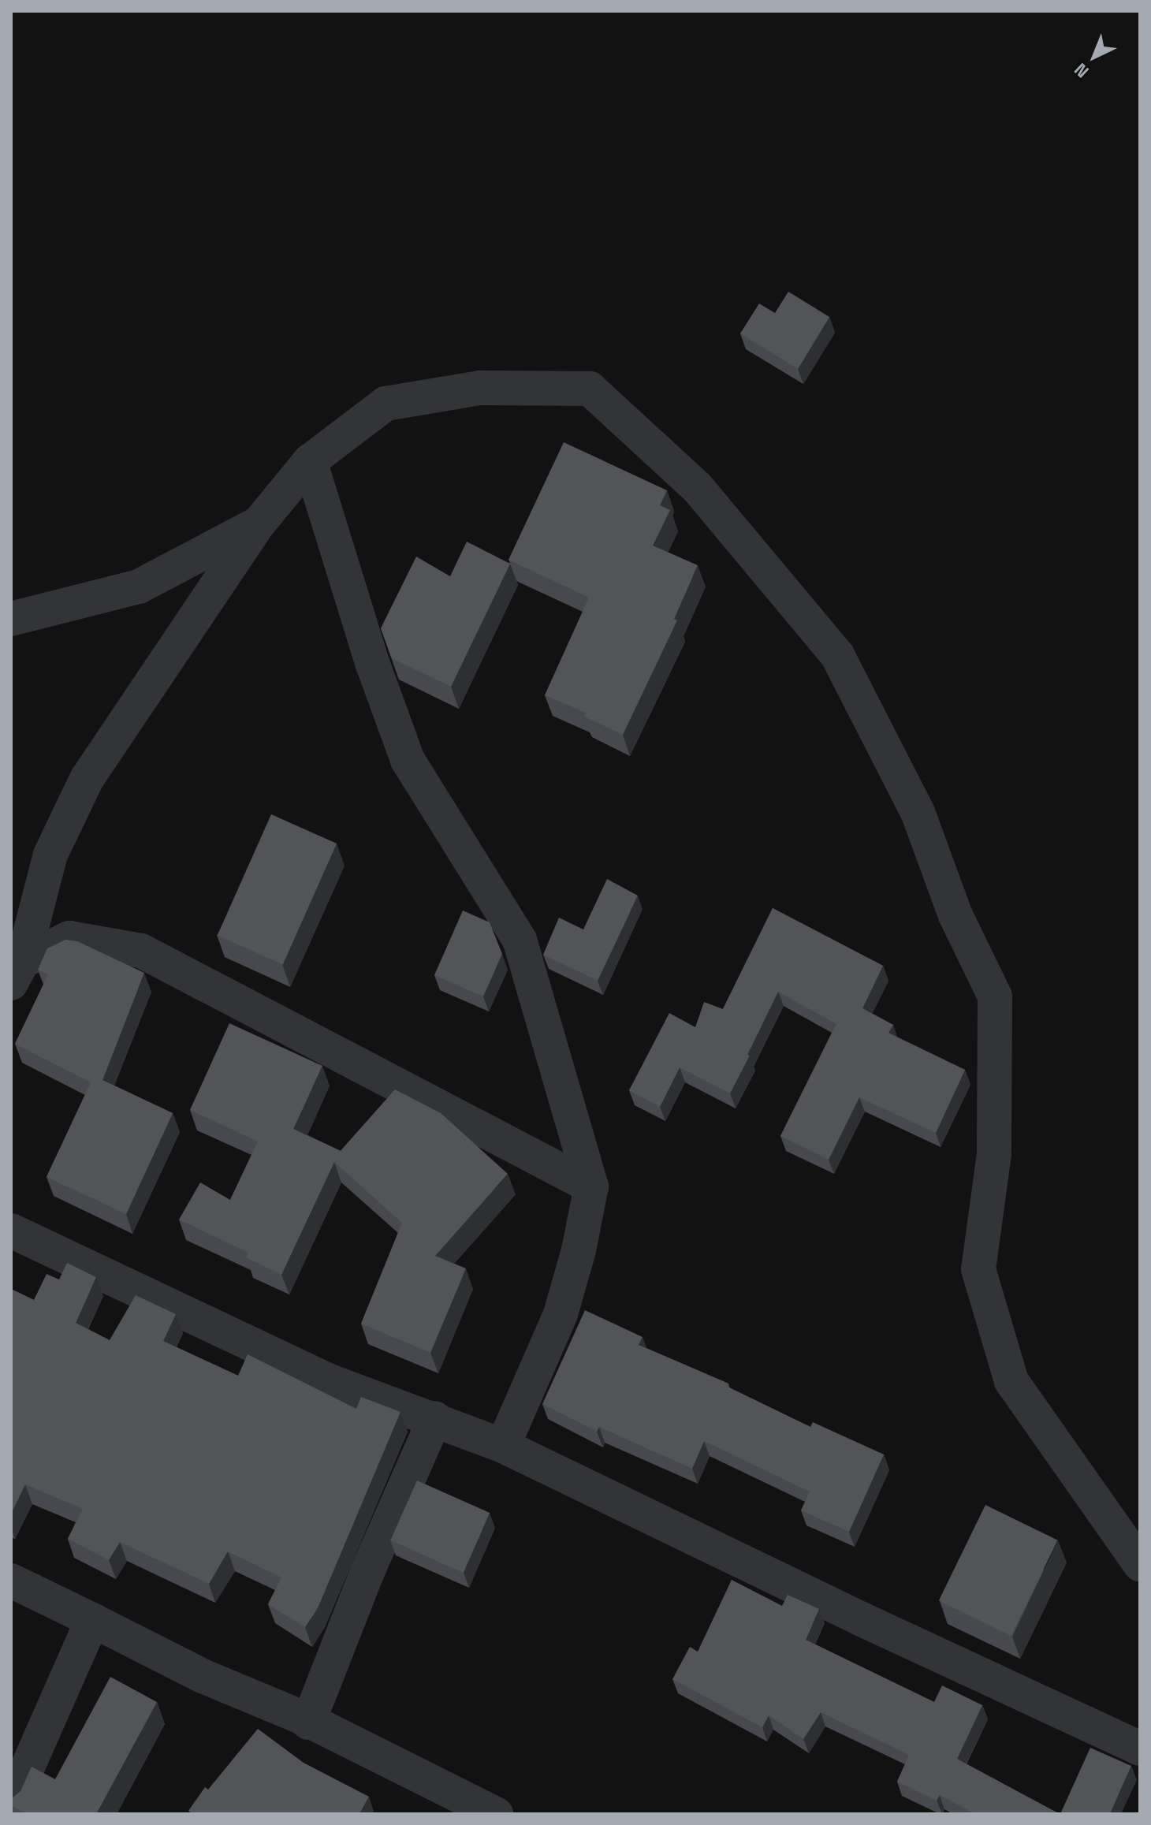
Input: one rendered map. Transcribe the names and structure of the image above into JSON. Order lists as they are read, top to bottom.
{
  "north": "bottom left"
}
